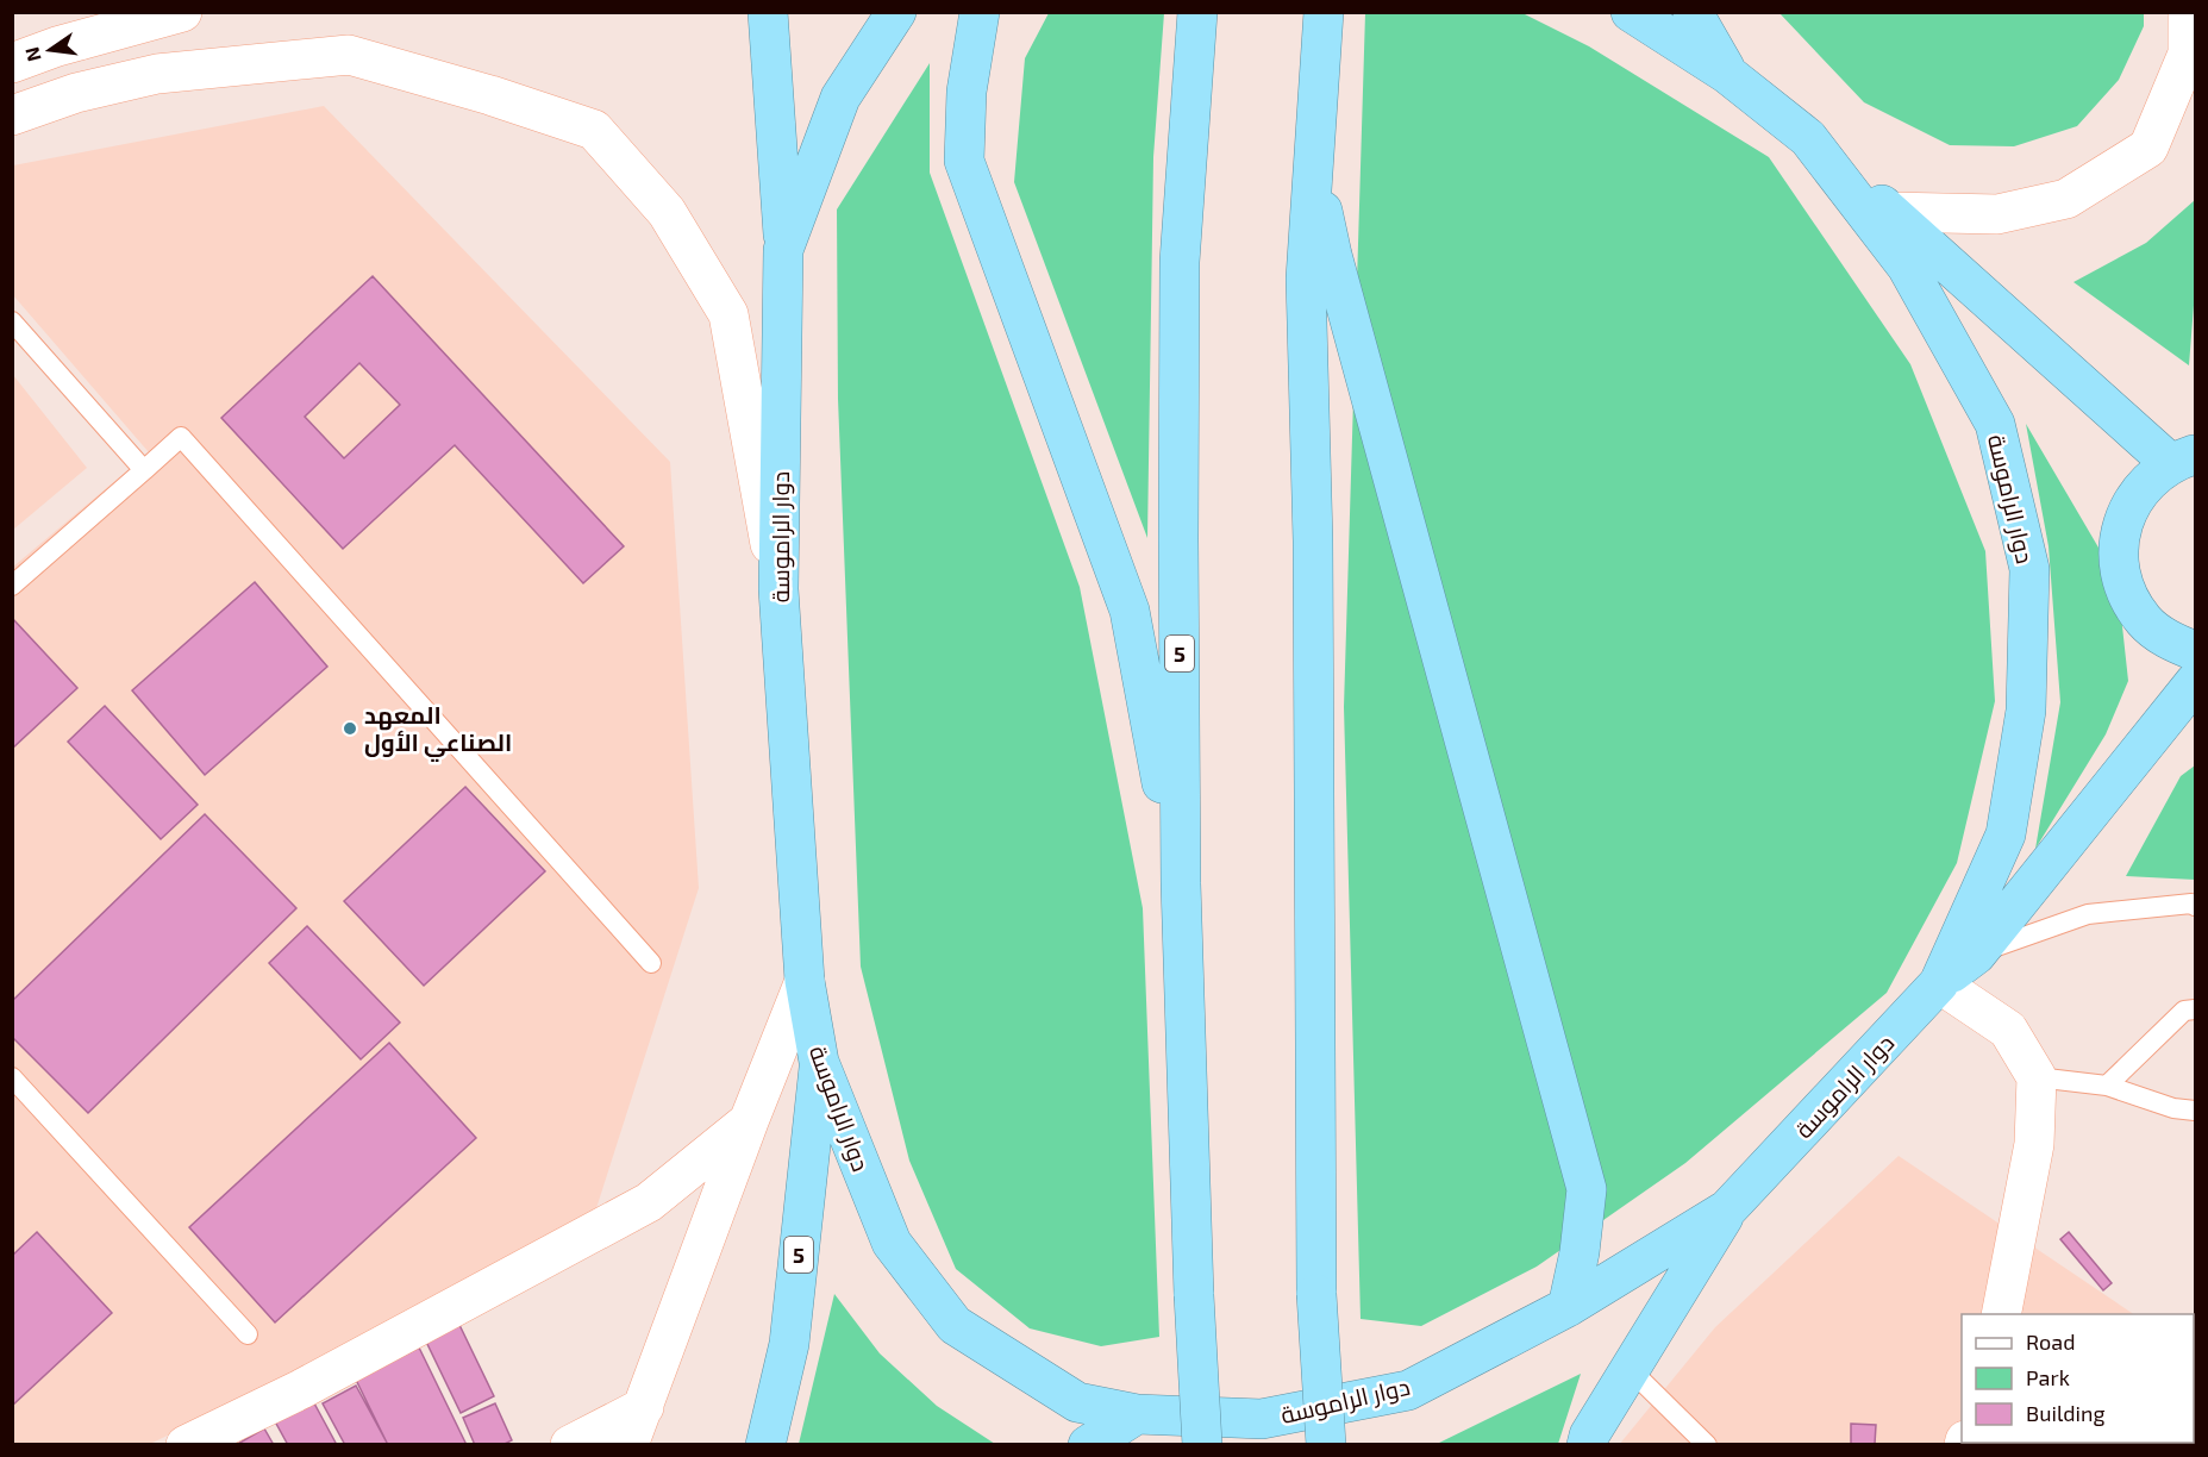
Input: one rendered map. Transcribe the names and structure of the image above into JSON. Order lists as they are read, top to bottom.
{
  "streets": {
    "highway": ["دوار الراموسة", "5"]
  },
  "crossings": [
    ["دوار الراموسة", "5"]
  ],
  "places": ["المعهد الصناعي الأول"],
  "legend": ["Road", "Park", "Building"],
  "north": "left"
}
